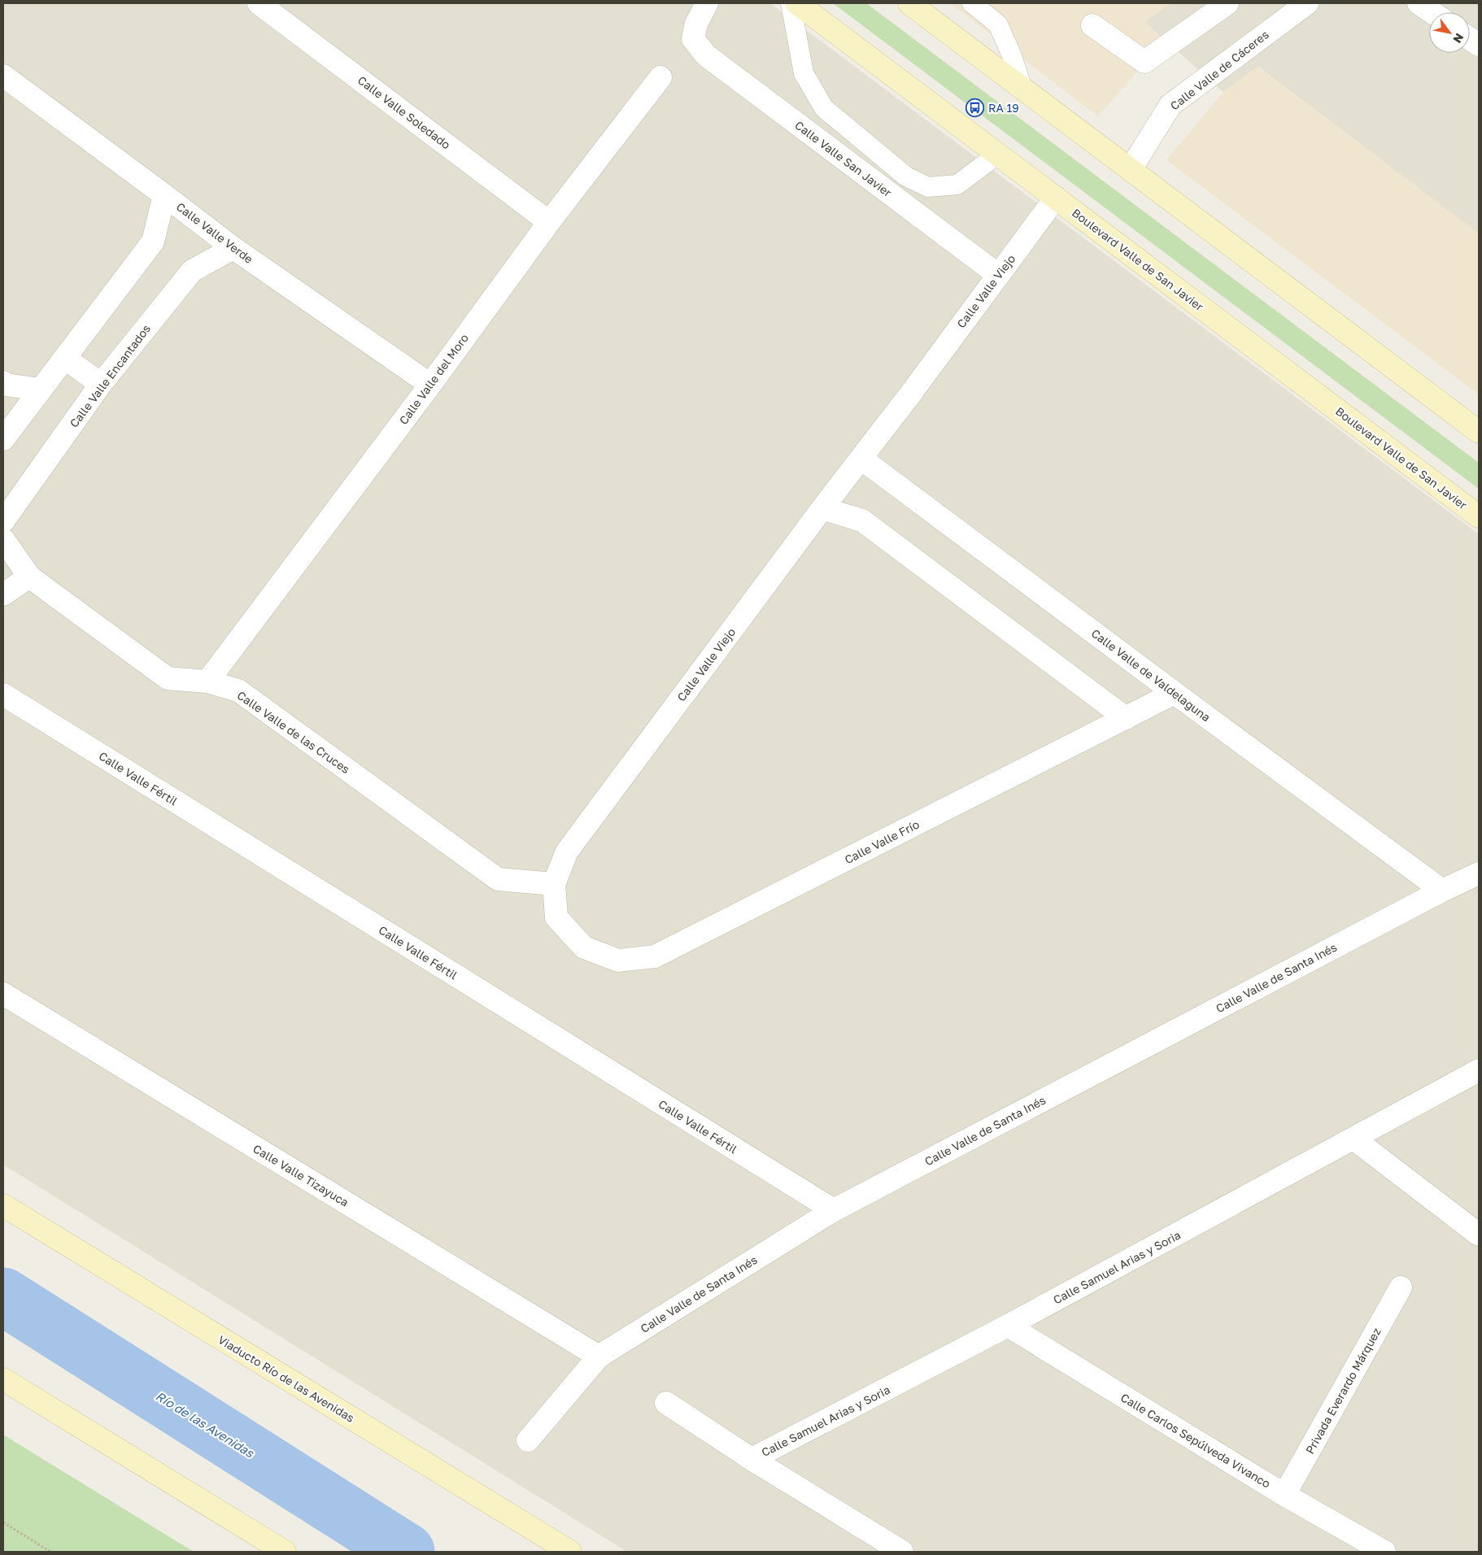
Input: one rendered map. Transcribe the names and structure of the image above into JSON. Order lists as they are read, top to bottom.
{
  "streets": {
    "main road": ["Boulevard Valle de San Javier", "Viaducto Río de las Avenidas"],
    "street": [
      "Calle Valle de Cáceres",
      "Calle Valle Soledado",
      "Calle Valle San Javier",
      "Calle Valle Verde",
      "Calle Valle Viejo",
      "Calle Valle Encantados",
      "Calle Valle del Moro",
      "Calle Valle de Valdelaguna",
      "Calle Valle de las Cruces",
      "Calle Valle Fértil",
      "Calle Valle Frío",
      "Calle Valle de Santa Inés",
      "Calle Valle Tizayuca",
      "Calle Samuel Arias y Soria",
      "Privada Everardo Márquez",
      "Calle Carlos Sepúlveda Vivanco"
    ]
  },
  "crossings": [
    ["Calle Valle Soledado", "Calle Valle del Moro"],
    ["Calle Valle San Javier", "Calle Valle Viejo"],
    ["Calle Valle Verde", "Calle Valle Encantados"],
    ["Calle Valle Verde", "Calle Valle del Moro"],
    ["Boulevard Valle de San Javier", "Calle Valle Viejo"],
    ["Calle Valle Viejo", "Calle Valle de Valdelaguna"],
    ["Calle Valle Viejo", "Calle Valle de las Cruces"],
    ["Calle Valle Viejo", "Calle Valle Frío"],
    ["Calle Valle del Moro", "Calle Valle de las Cruces"],
    ["Calle Valle de Valdelaguna", "Calle Valle Frío"],
    ["Calle Valle de Valdelaguna", "Calle Valle de Santa Inés"],
    ["Calle Valle Fértil", "Calle Valle de Santa Inés"],
    ["Calle Valle de Santa Inés", "Calle Valle Tizayuca"],
    ["Calle Samuel Arias y Soria", "Calle Carlos Sepúlveda Vivanco"],
    ["Privada Everardo Márquez", "Calle Carlos Sepúlveda Vivanco"]
  ],
  "water": ["Río de las Avenidas"],
  "places": {
    "bus stop": ["RA 19"]
  },
  "north": "bottom right"
}
